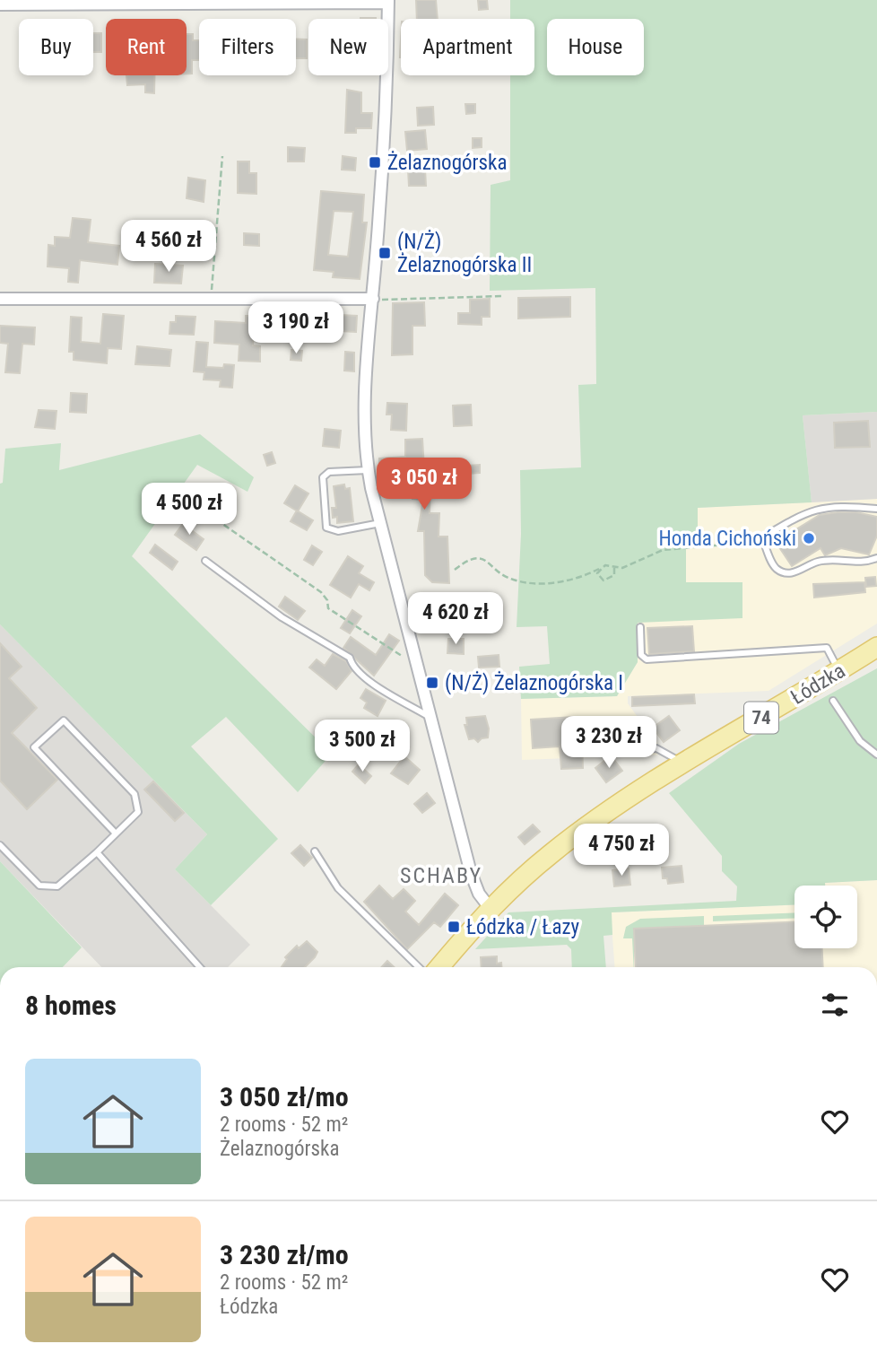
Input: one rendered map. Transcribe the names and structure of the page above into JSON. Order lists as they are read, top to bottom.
{
  "streets": {
    "main road": ["Łódzka", "74"]
  },
  "districts": ["SCHABY"],
  "places": {
    "transit": [
      "Żelaznogórska",
      "(N/Ż) Żelaznogórska II",
      "(N/Ż) Żelaznogórska I",
      "Łódzka / Łazy"
    ],
    "other": ["Honda Cichoński"]
  },
  "page": {
    "chip": [
      "Buy",
      "Rent",
      "Filters",
      "New",
      "Apartment",
      "House"
    ],
    "price": [
      "4 560 zł",
      "3 190 zł",
      "3 050 zł",
      "4 500 zł",
      "4 620 zł",
      "3 230 zł",
      "3 500 zł",
      "4 750 zł"
    ],
    "heading": "8 homes",
    "list": [
      {
        "name": "3 050 zł/mo",
        "note": "2 rooms · 52 m² · Żelaznogórska"
      },
      {
        "name": "3 230 zł/mo",
        "note": "2 rooms · 52 m² · Łódzka"
      }
    ]
  }
}
